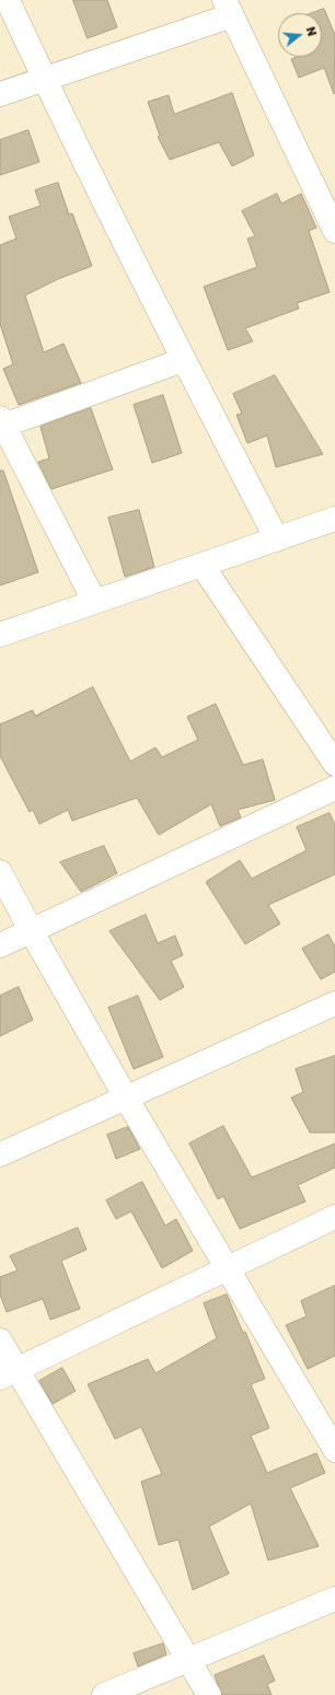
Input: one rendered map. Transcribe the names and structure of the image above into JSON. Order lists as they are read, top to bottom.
{
  "north": "right"
}
